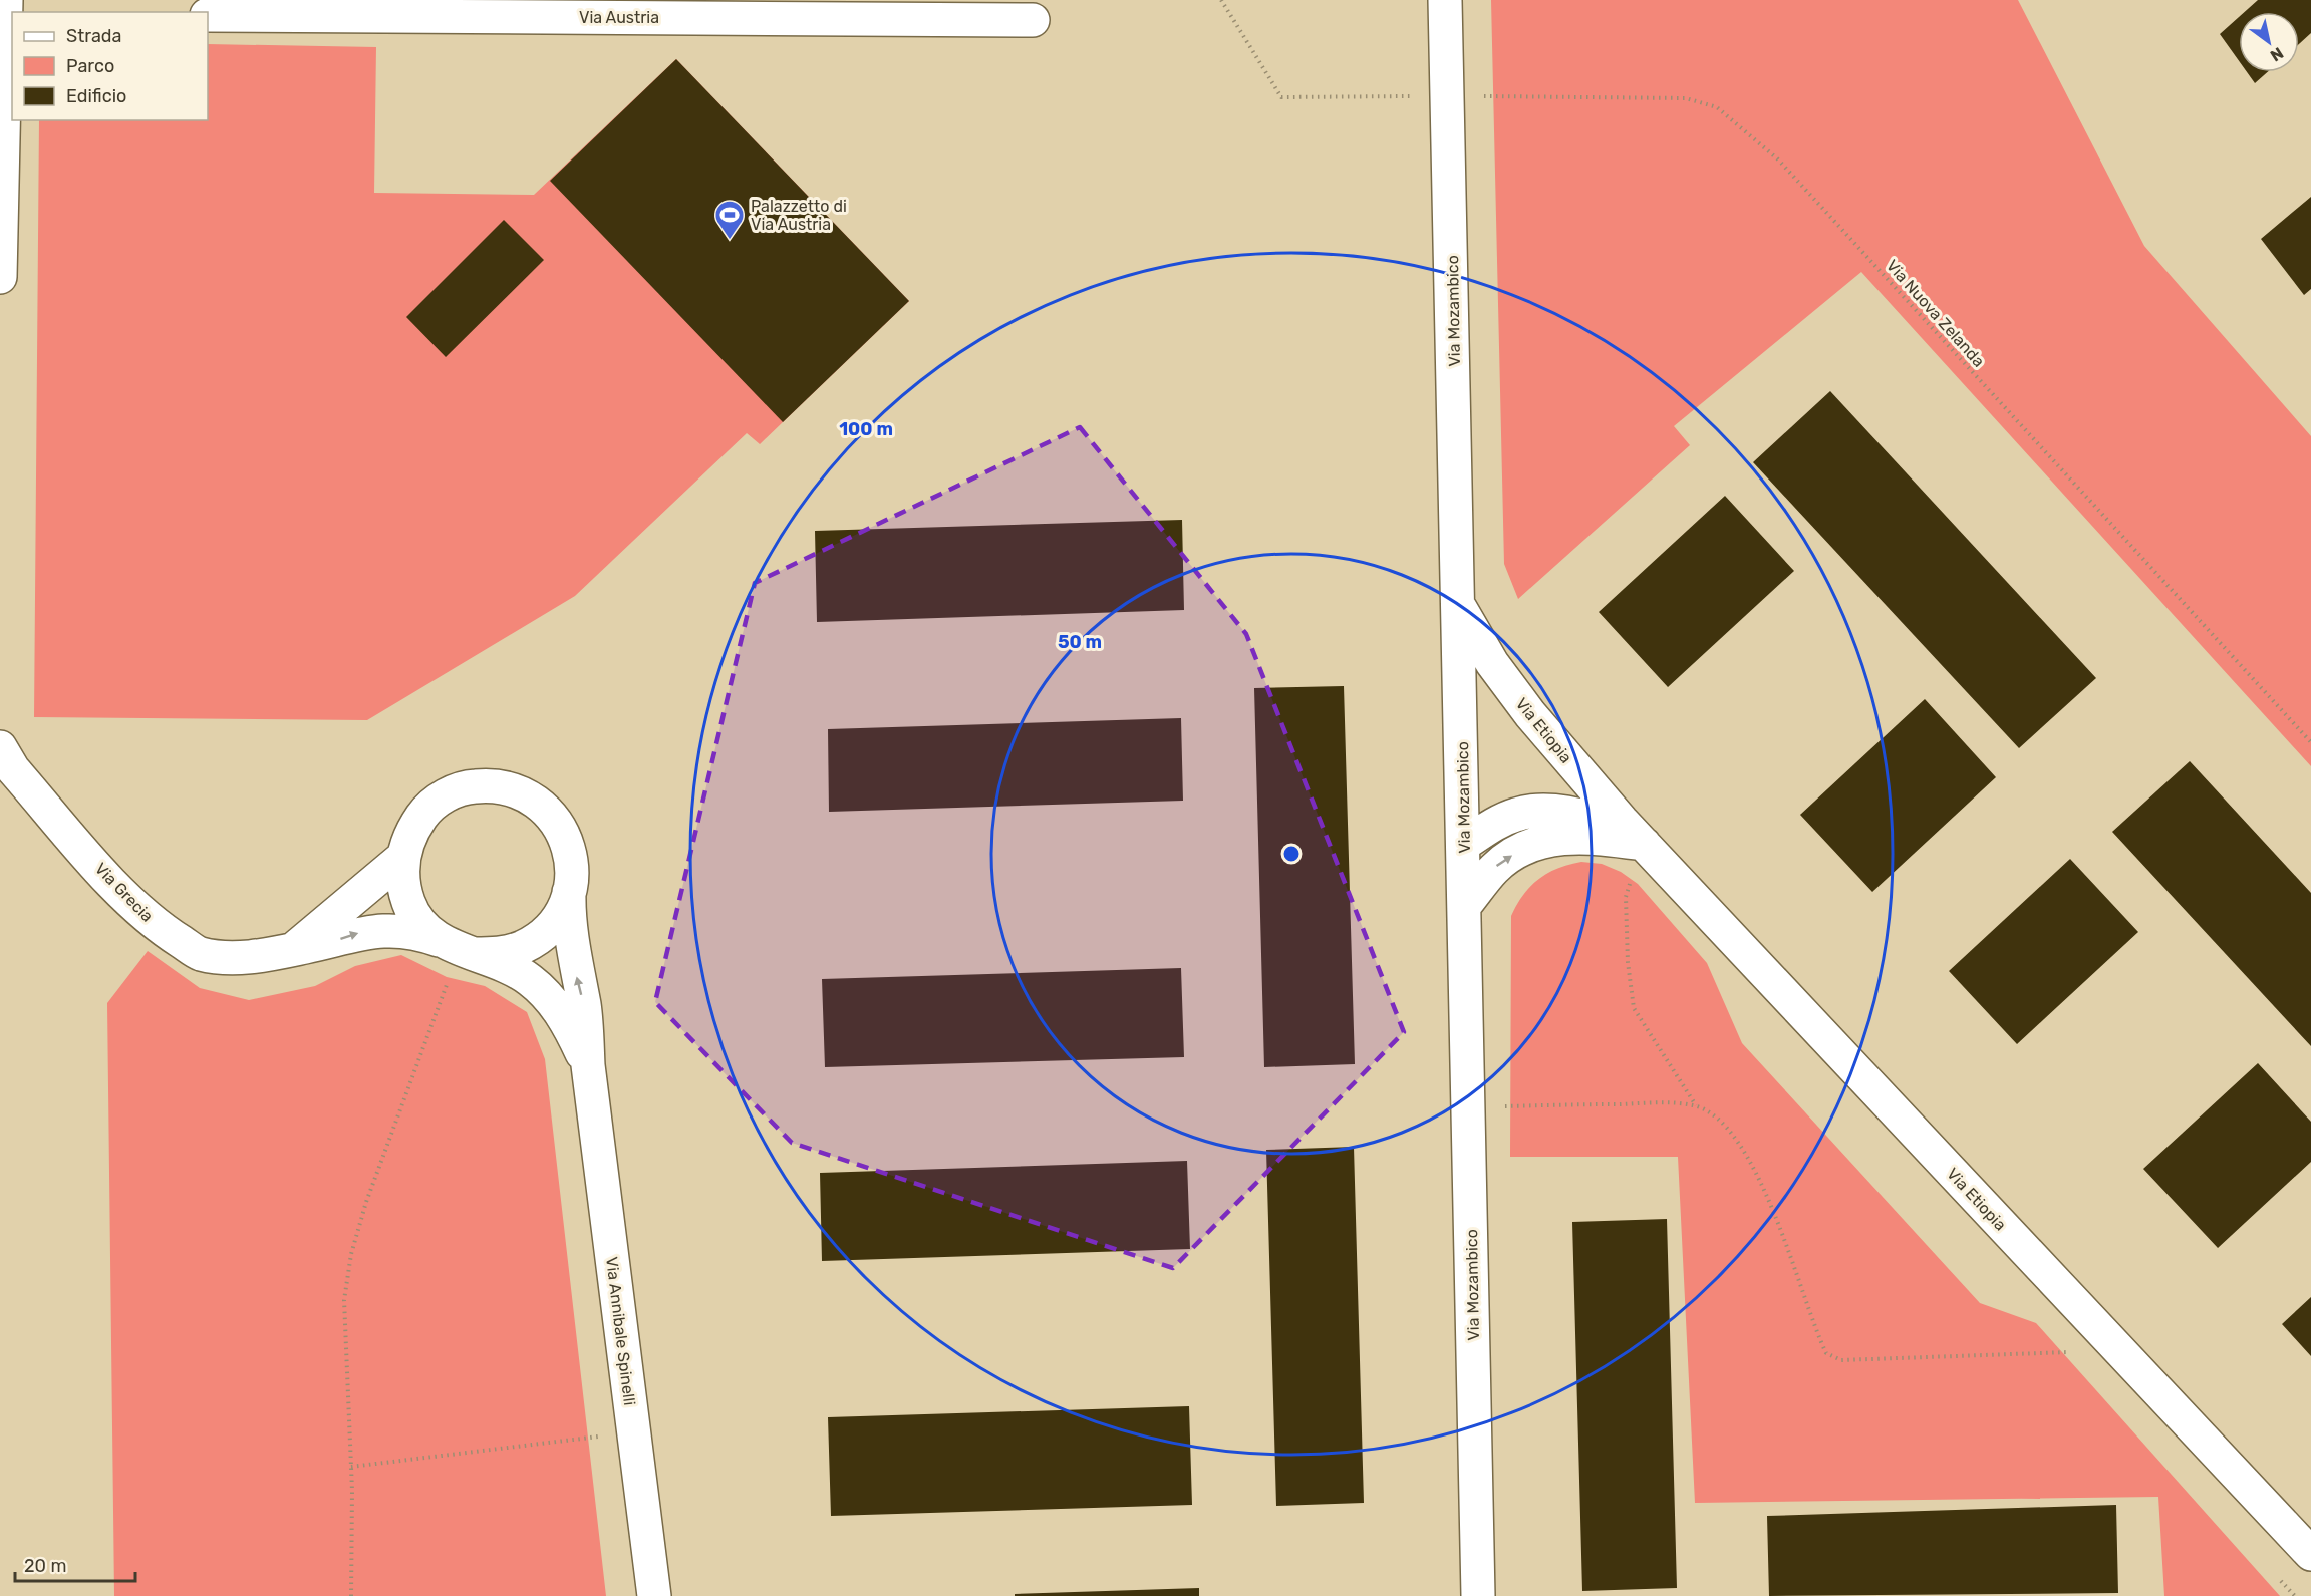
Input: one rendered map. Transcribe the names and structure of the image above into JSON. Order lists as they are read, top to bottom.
{
  "streets": {
    "street": [
      "Via Austria",
      "Via Mozambico",
      "Via Etiopia",
      "Via Grecia",
      "Via Annibale Spinelli"
    ],
    "path": ["Via Nuova Zelanda"]
  },
  "crossings": [
    ["Via Mozambico", "Via Nuova Zelanda"],
    ["Via Mozambico", "Via Etiopia"],
    ["Via Grecia", "Via Annibale Spinelli"]
  ],
  "places": {
    "sports": ["Palazzetto di Via Austria"]
  },
  "legend": ["Strada", "Parco", "Edificio"],
  "scale_bar": "20 m",
  "north": "bottom right",
  "rings": ["100 m", "50 m"]
}
